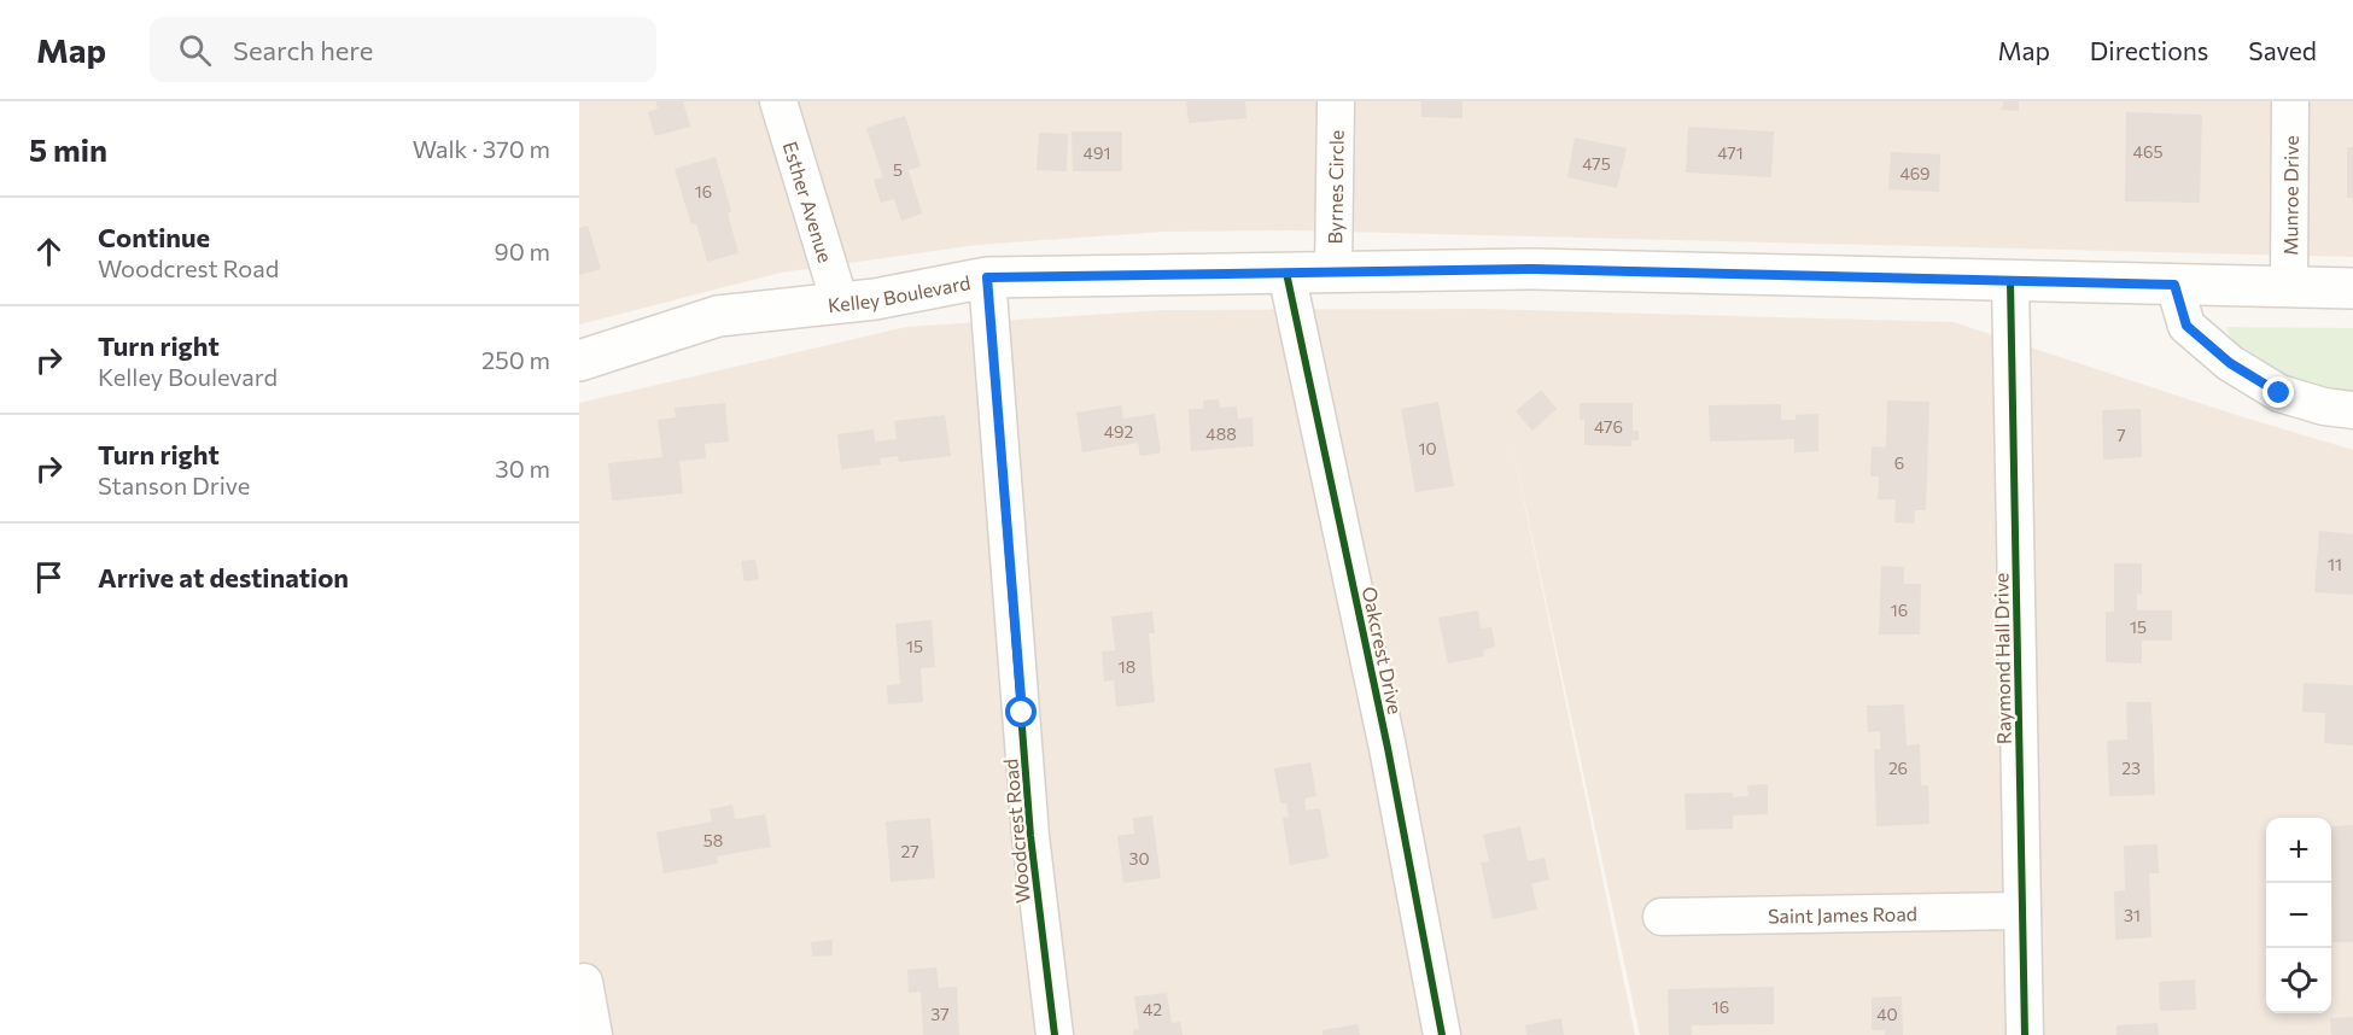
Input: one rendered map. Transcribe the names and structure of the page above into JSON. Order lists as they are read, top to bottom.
{
  "streets": {
    "main road": ["Kelley Boulevard"],
    "street": [
      "Byrnes Circle",
      "Munroe Drive",
      "Esther Avenue",
      "Oakcrest Drive",
      "Raymond Hall Drive",
      "Woodcrest Road",
      "Saint James Road"
    ]
  },
  "crossings": [
    ["Byrnes Circle", "Kelley Boulevard"],
    ["Munroe Drive", "Kelley Boulevard"],
    ["Esther Avenue", "Kelley Boulevard"],
    ["Kelley Boulevard", "Oakcrest Drive"],
    ["Kelley Boulevard", "Raymond Hall Drive"],
    ["Kelley Boulevard", "Woodcrest Road"],
    ["Raymond Hall Drive", "Saint James Road"]
  ],
  "house_numbers": [
    "465",
    "491",
    "471",
    "475",
    "5",
    "469",
    "16",
    "476",
    "492",
    "488",
    "7",
    "10",
    "6",
    "11",
    "16",
    "15",
    "15",
    "18",
    "26",
    "23",
    "58",
    "27",
    "30",
    "31",
    "16",
    "42",
    "37",
    "40"
  ],
  "page": {
    "header": "Map",
    "search": "Search here",
    "nav": ["Map", "Directions", "Saved"],
    "heading": ["5 min", "Walk · 370 m"],
    "list": [
      ["Continue", "Woodcrest Road", "90 m"],
      ["Turn right", "Kelley Boulevard", "250 m"],
      ["Turn right", "Stanson Drive", "30 m"],
      "Arrive at destination"
    ],
    "map_buttons": ["+", "−"]
  }
}
